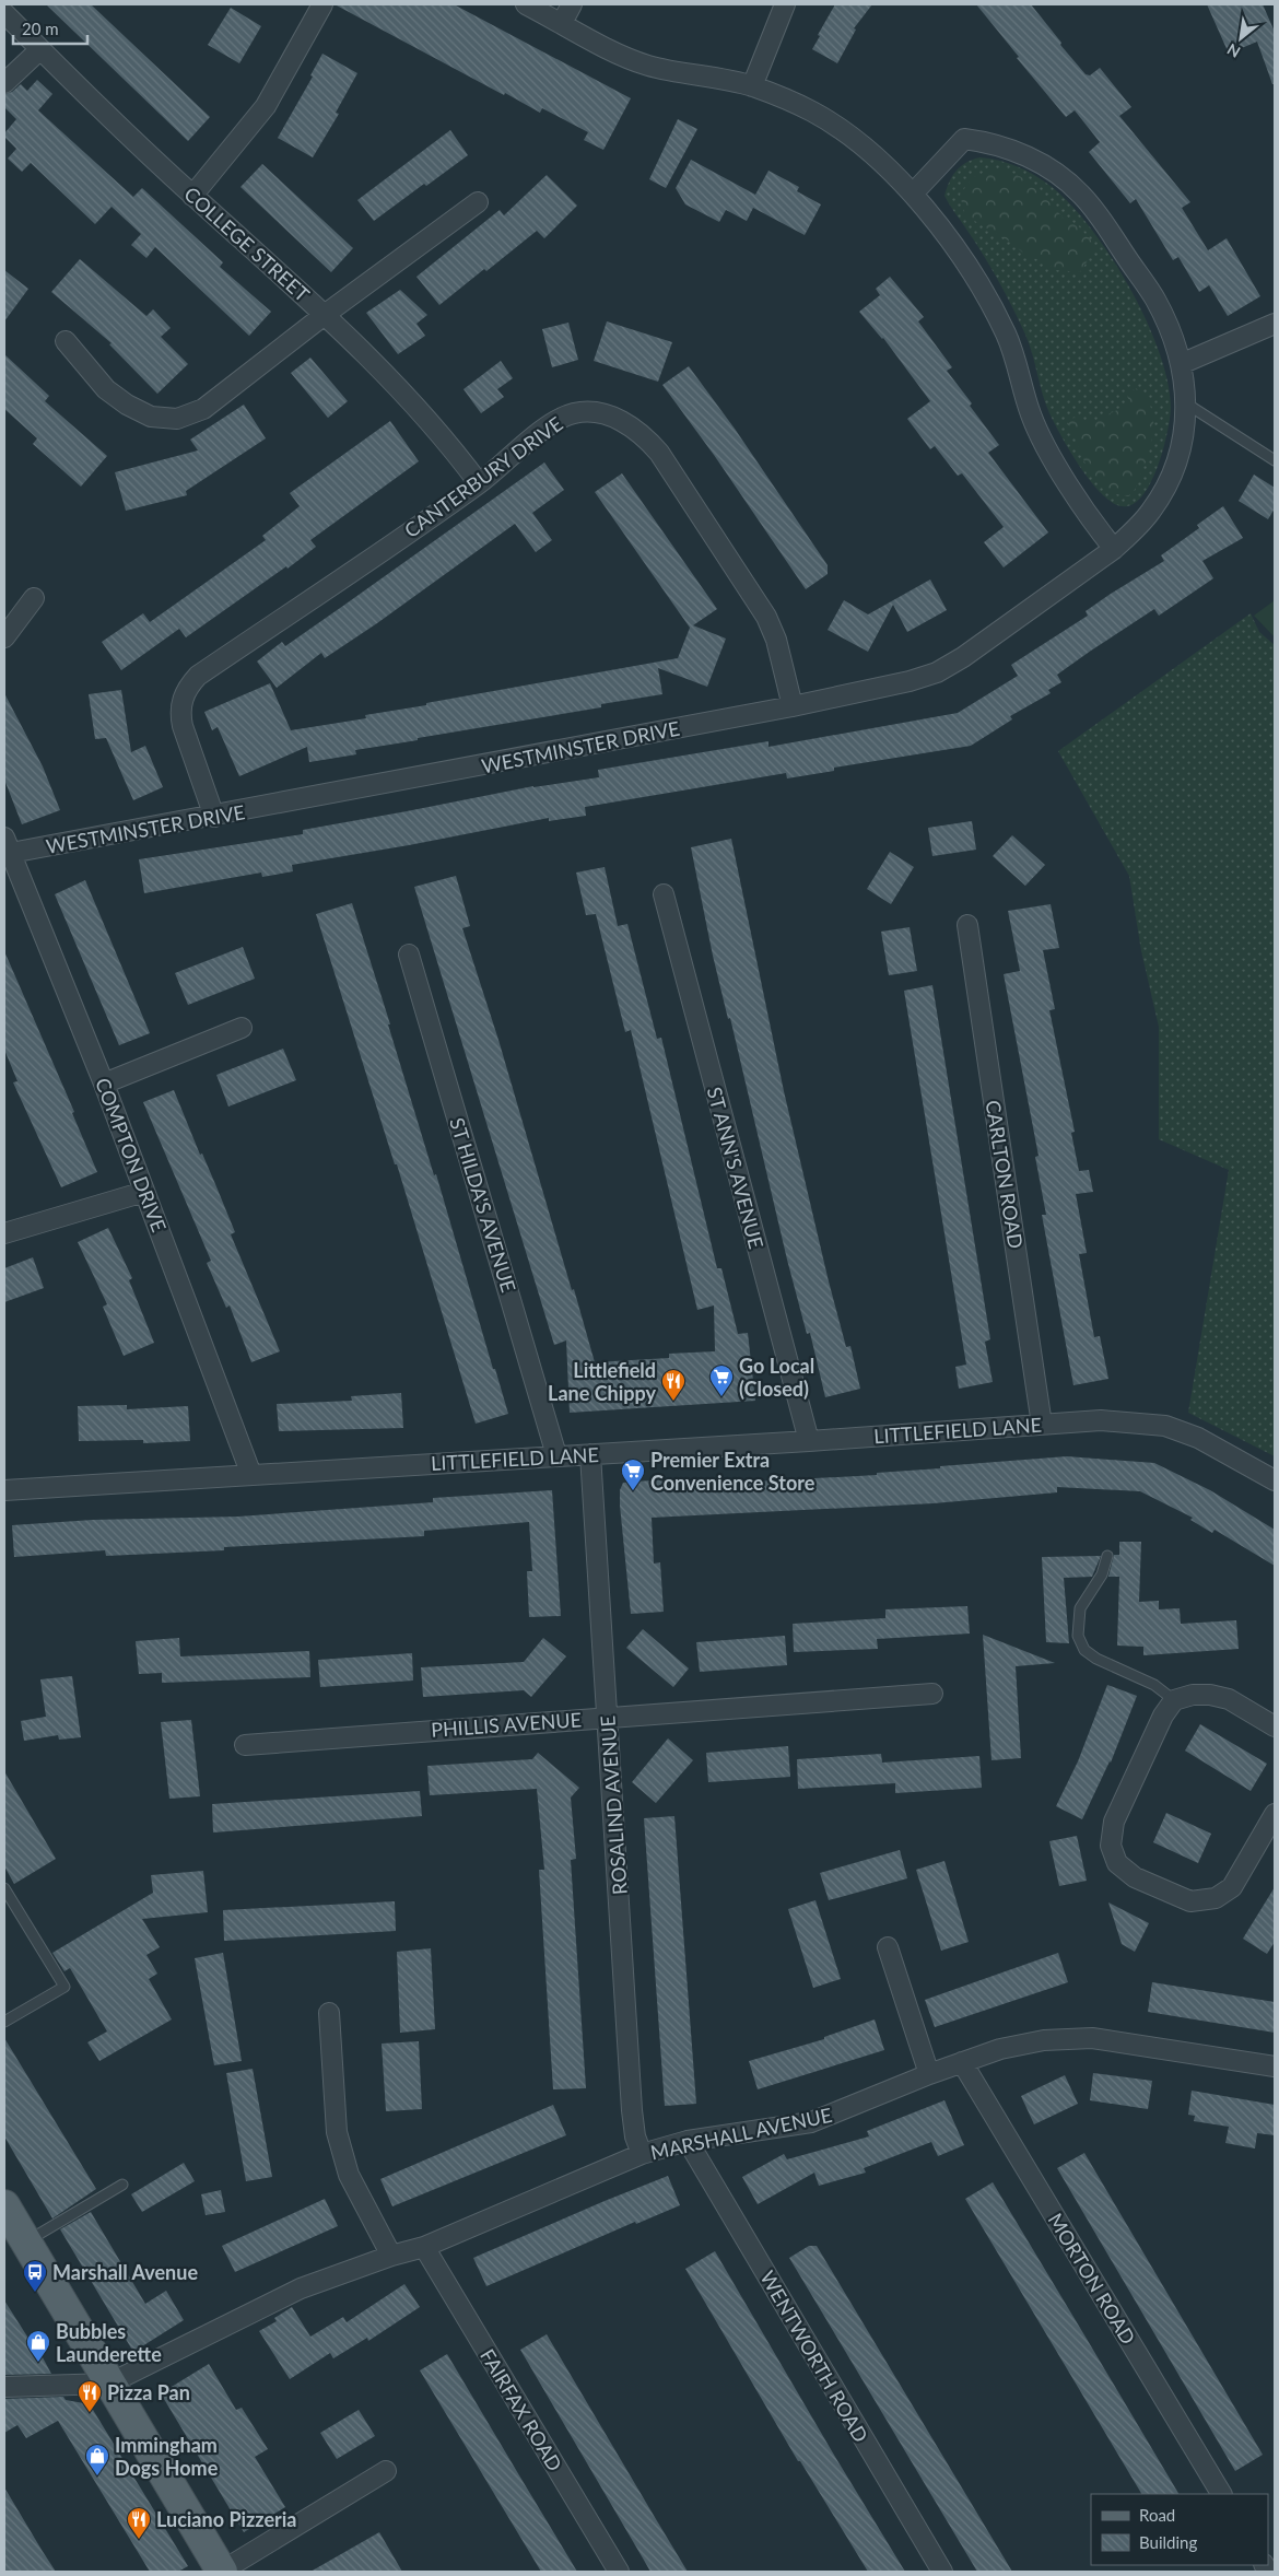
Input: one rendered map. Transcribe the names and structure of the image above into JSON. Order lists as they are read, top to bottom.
{
  "streets": {
    "street": [
      "COLLEGE STREET",
      "CANTERBURY DRIVE",
      "WESTMINSTER DRIVE",
      "COMPTON DRIVE",
      "ST ANN'S AVENUE",
      "CARLTON ROAD",
      "ST HILDA'S AVENUE",
      "LITTLEFIELD LANE",
      "PHILLIS AVENUE",
      "ROSALIND AVENUE",
      "MARSHALL AVENUE",
      "MORTON ROAD",
      "WENTWORTH ROAD",
      "FAIRFAX ROAD"
    ]
  },
  "crossings": [
    ["COLLEGE STREET", "CANTERBURY DRIVE"],
    ["CANTERBURY DRIVE", "WESTMINSTER DRIVE"],
    ["WESTMINSTER DRIVE", "COMPTON DRIVE"],
    ["COMPTON DRIVE", "LITTLEFIELD LANE"],
    ["ST ANN'S AVENUE", "LITTLEFIELD LANE"],
    ["CARLTON ROAD", "LITTLEFIELD LANE"],
    ["ST HILDA'S AVENUE", "LITTLEFIELD LANE"],
    ["LITTLEFIELD LANE", "ROSALIND AVENUE"],
    ["PHILLIS AVENUE", "ROSALIND AVENUE"],
    ["ROSALIND AVENUE", "MARSHALL AVENUE"],
    ["MARSHALL AVENUE", "MORTON ROAD"],
    ["MARSHALL AVENUE", "WENTWORTH ROAD"],
    ["MARSHALL AVENUE", "FAIRFAX ROAD"]
  ],
  "places": {
    "supermarket": ["Go Local (Closed)", "Premier Extra Convenience Store"],
    "restaurant": ["Littlefield Lane Chippy", "Pizza Pan", "Luciano Pizzeria"],
    "bus stop": ["Marshall Avenue"],
    "shop": ["Bubbles Launderette", "Immingham Dogs Home"]
  },
  "legend": ["Road", "Building"],
  "scale_bar": "20 m",
  "north": "bottom left"
}
